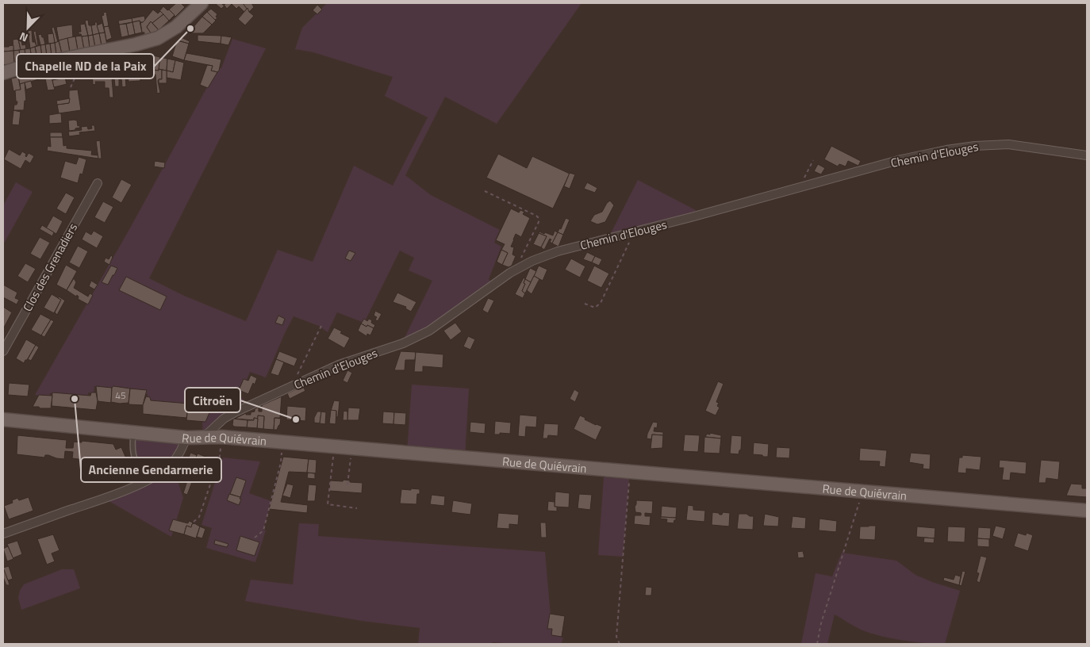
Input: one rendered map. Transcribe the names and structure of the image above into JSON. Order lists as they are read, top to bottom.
{
  "streets": {
    "main road": ["Rue de Quiévrain"],
    "street": ["Chemin d'Elouges", "Clos des Grenadiers"]
  },
  "crossings": [
    ["Chemin d'Elouges", "Rue de Quiévrain"]
  ],
  "places": ["Chapelle ND de la Paix", "Ancienne Gendarmerie", "Citroën"],
  "house_numbers": ["45"],
  "north": "bottom left"
}
